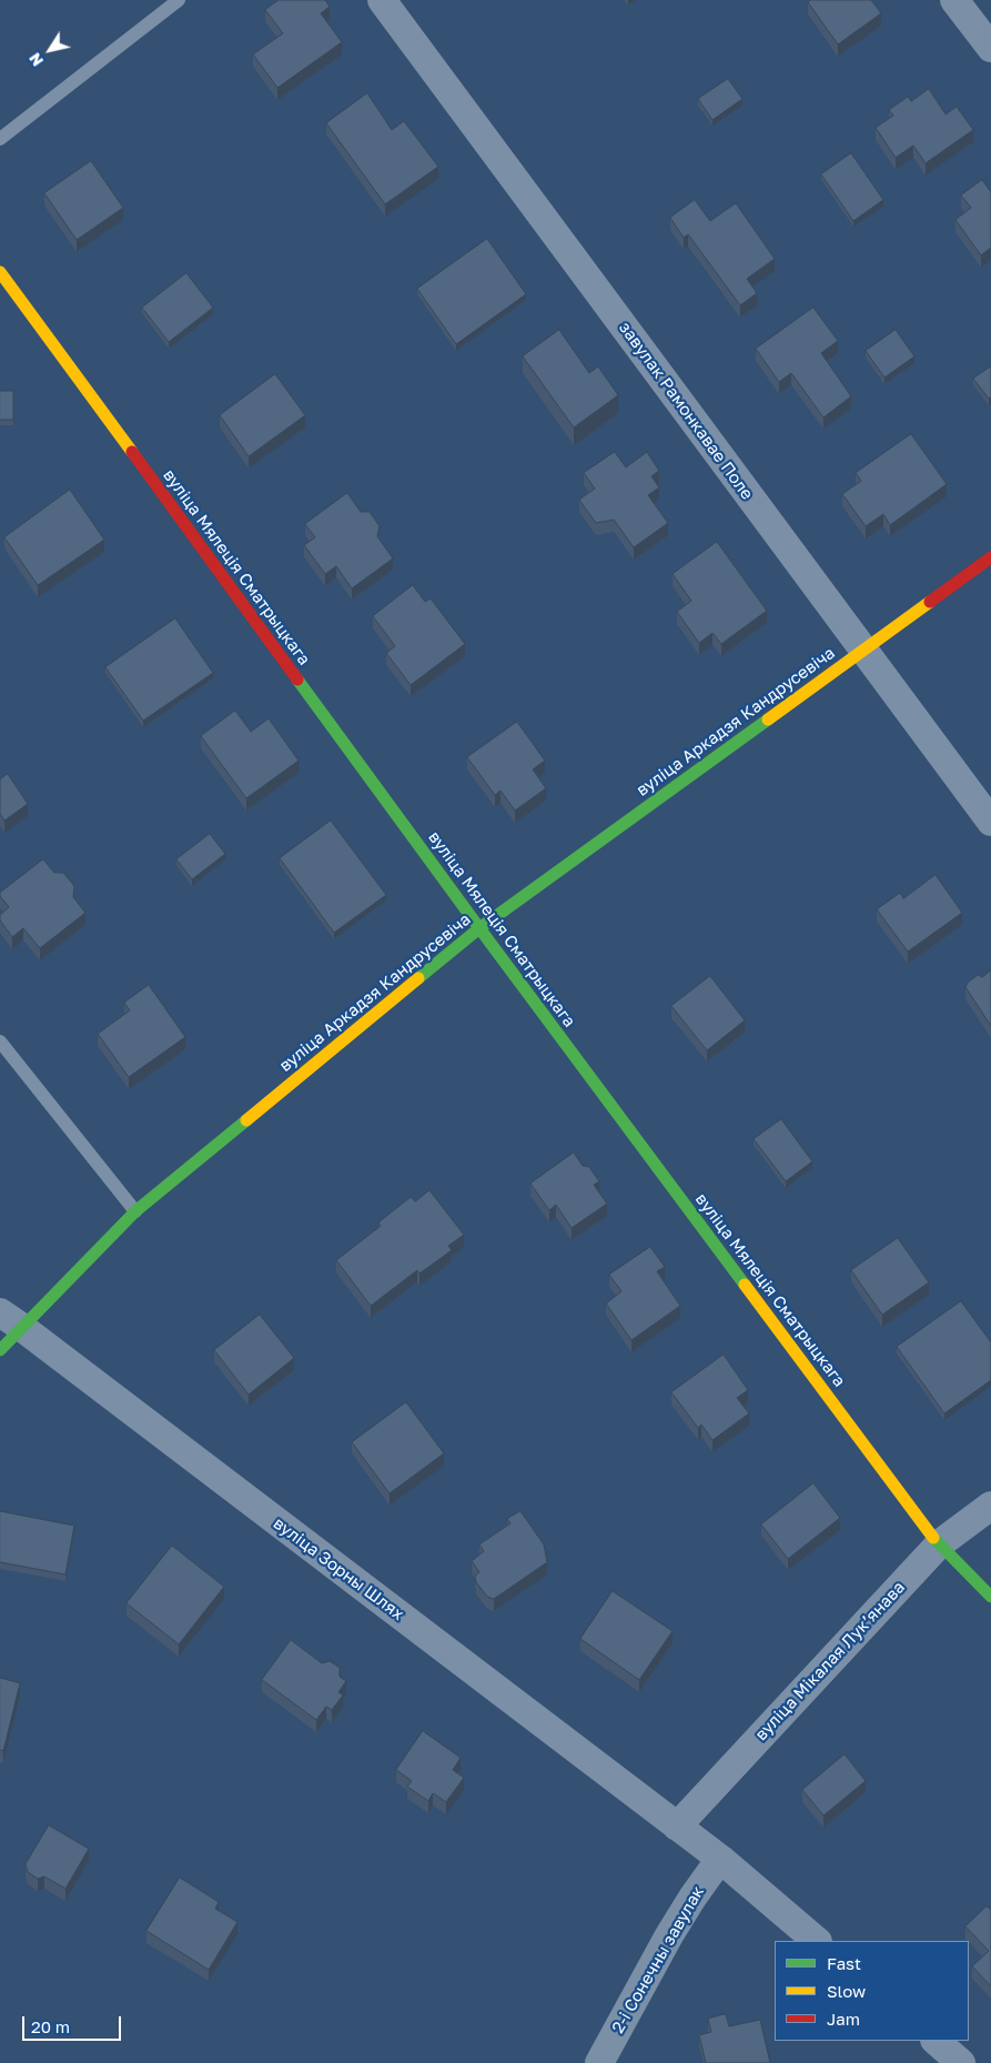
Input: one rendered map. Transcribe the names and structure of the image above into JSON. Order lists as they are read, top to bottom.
{
  "streets": {
    "street": [
      "завулак Рамонкавае Поле",
      "вуліца Мялеція Сматрыцкага",
      "вуліца Аркадзя Кандрусевіча",
      "вуліца Зорны Шлях",
      "вуліца Мікалая Лукʼянава",
      "2-і Сонечны завулак"
    ]
  },
  "crossings": [
    ["завулак Рамонкавае Поле", "вуліца Аркадзя Кандрусевіча"],
    ["вуліца Мялеція Сматрыцкага", "вуліца Аркадзя Кандрусевіча"],
    ["вуліца Мялеція Сматрыцкага", "вуліца Мікалая Лукʼянава"],
    ["вуліца Аркадзя Кандрусевіча", "вуліца Зорны Шлях"],
    ["вуліца Зорны Шлях", "вуліца Мікалая Лукʼянава"],
    ["вуліца Зорны Шлях", "2-і Сонечны завулак"]
  ],
  "legend": ["Fast", "Slow", "Jam"],
  "scale_bar": "20 m",
  "north": "bottom left"
}
